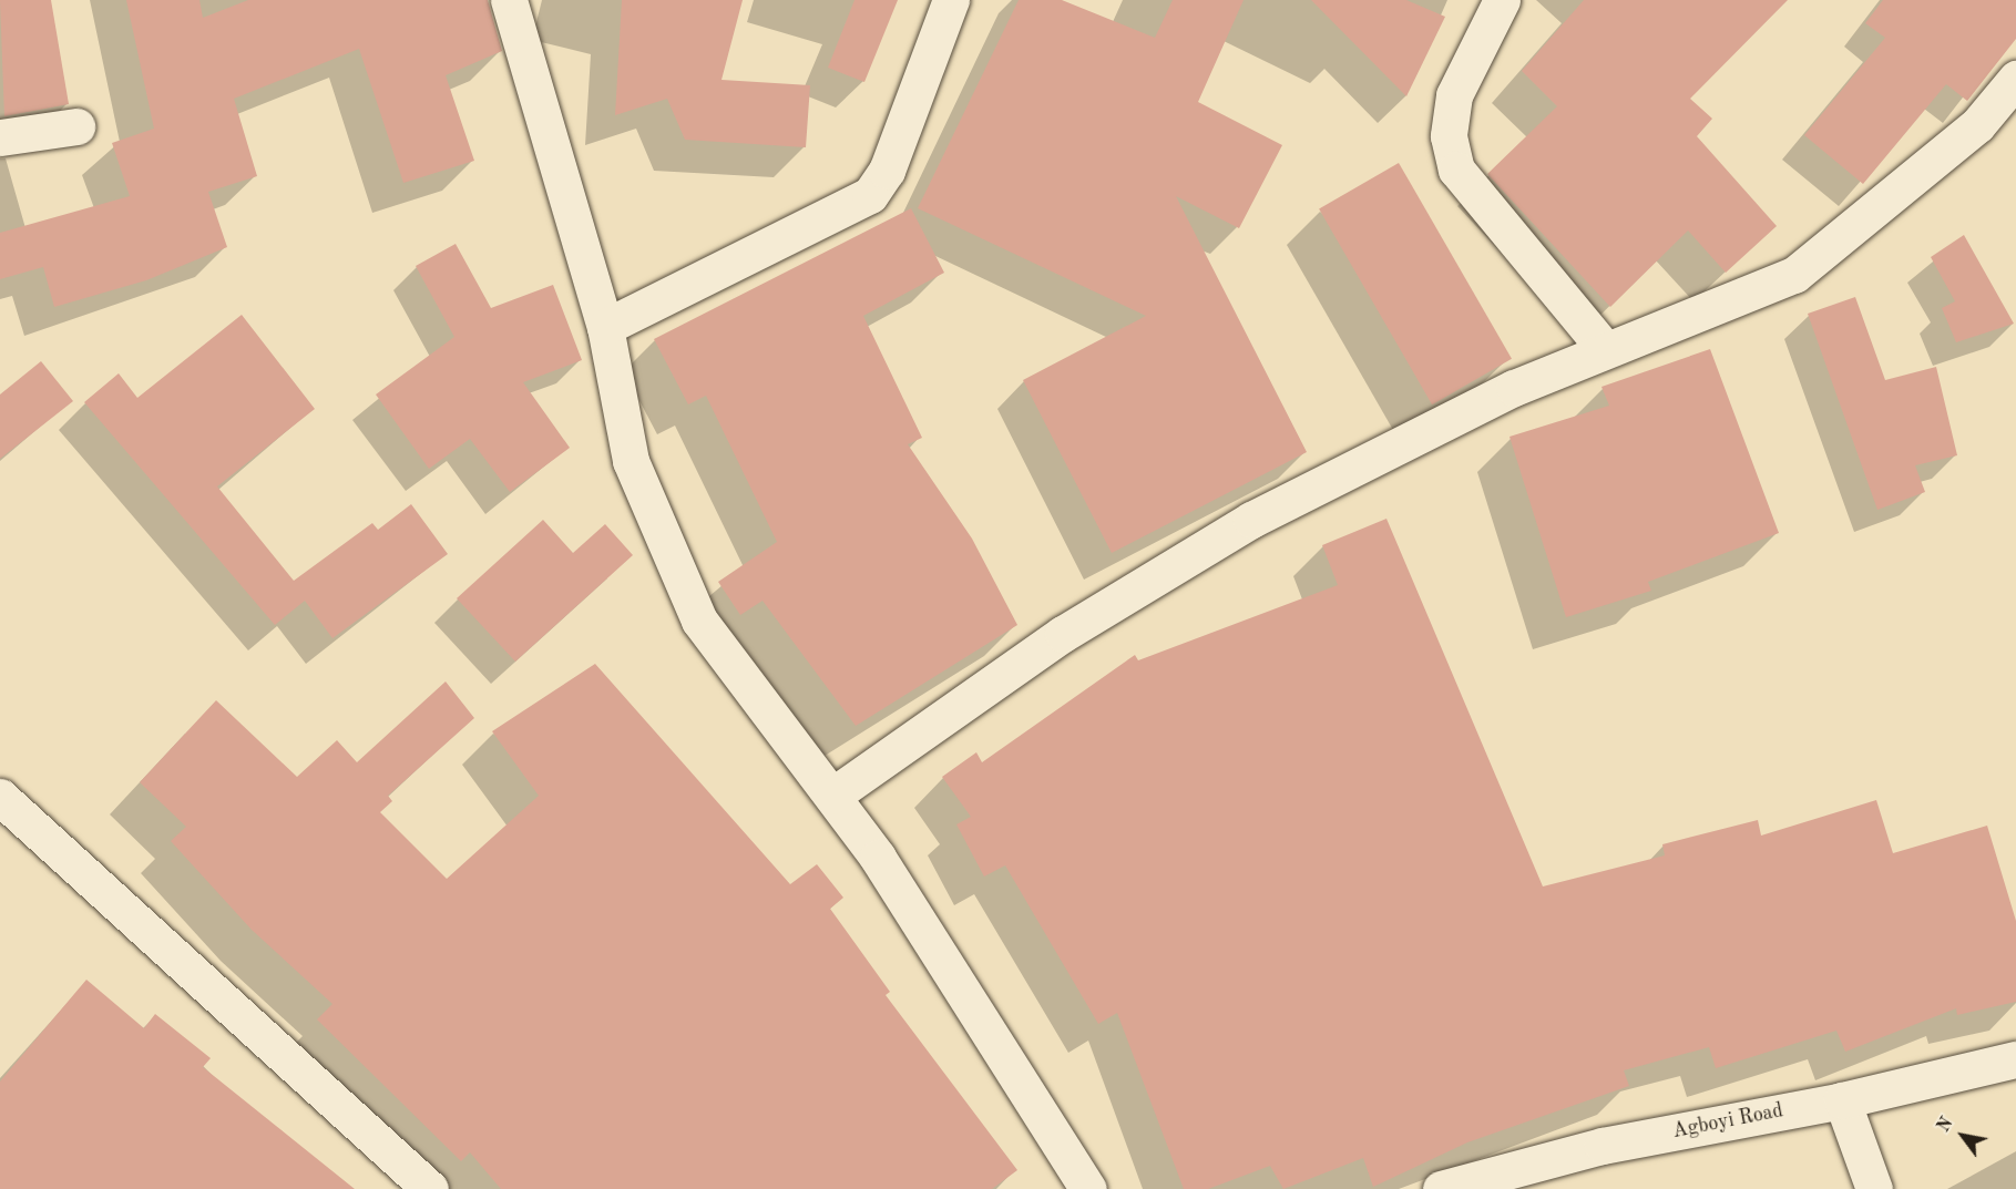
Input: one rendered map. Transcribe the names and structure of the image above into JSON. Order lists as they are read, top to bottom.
{
  "streets": {
    "street": ["Agboyi Road"]
  },
  "north": "top left"
}
